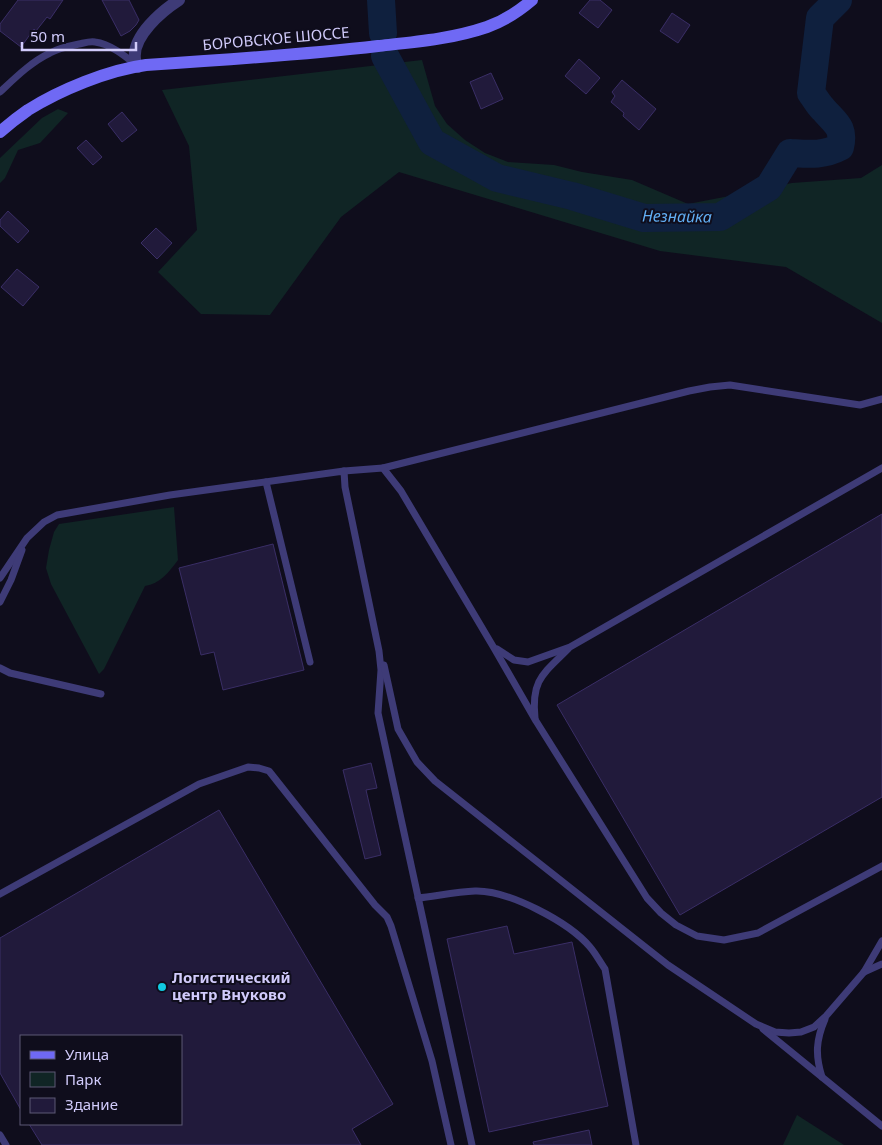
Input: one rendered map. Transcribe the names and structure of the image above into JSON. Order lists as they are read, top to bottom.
{
  "streets": {
    "main road": ["БОРОВСКОЕ ШОССЕ"]
  },
  "water": ["Незнайка"],
  "places": ["Логистический центр Внуково"],
  "legend": ["Улица", "Парк", "Здание"],
  "scale_bar": "50 m"
}
